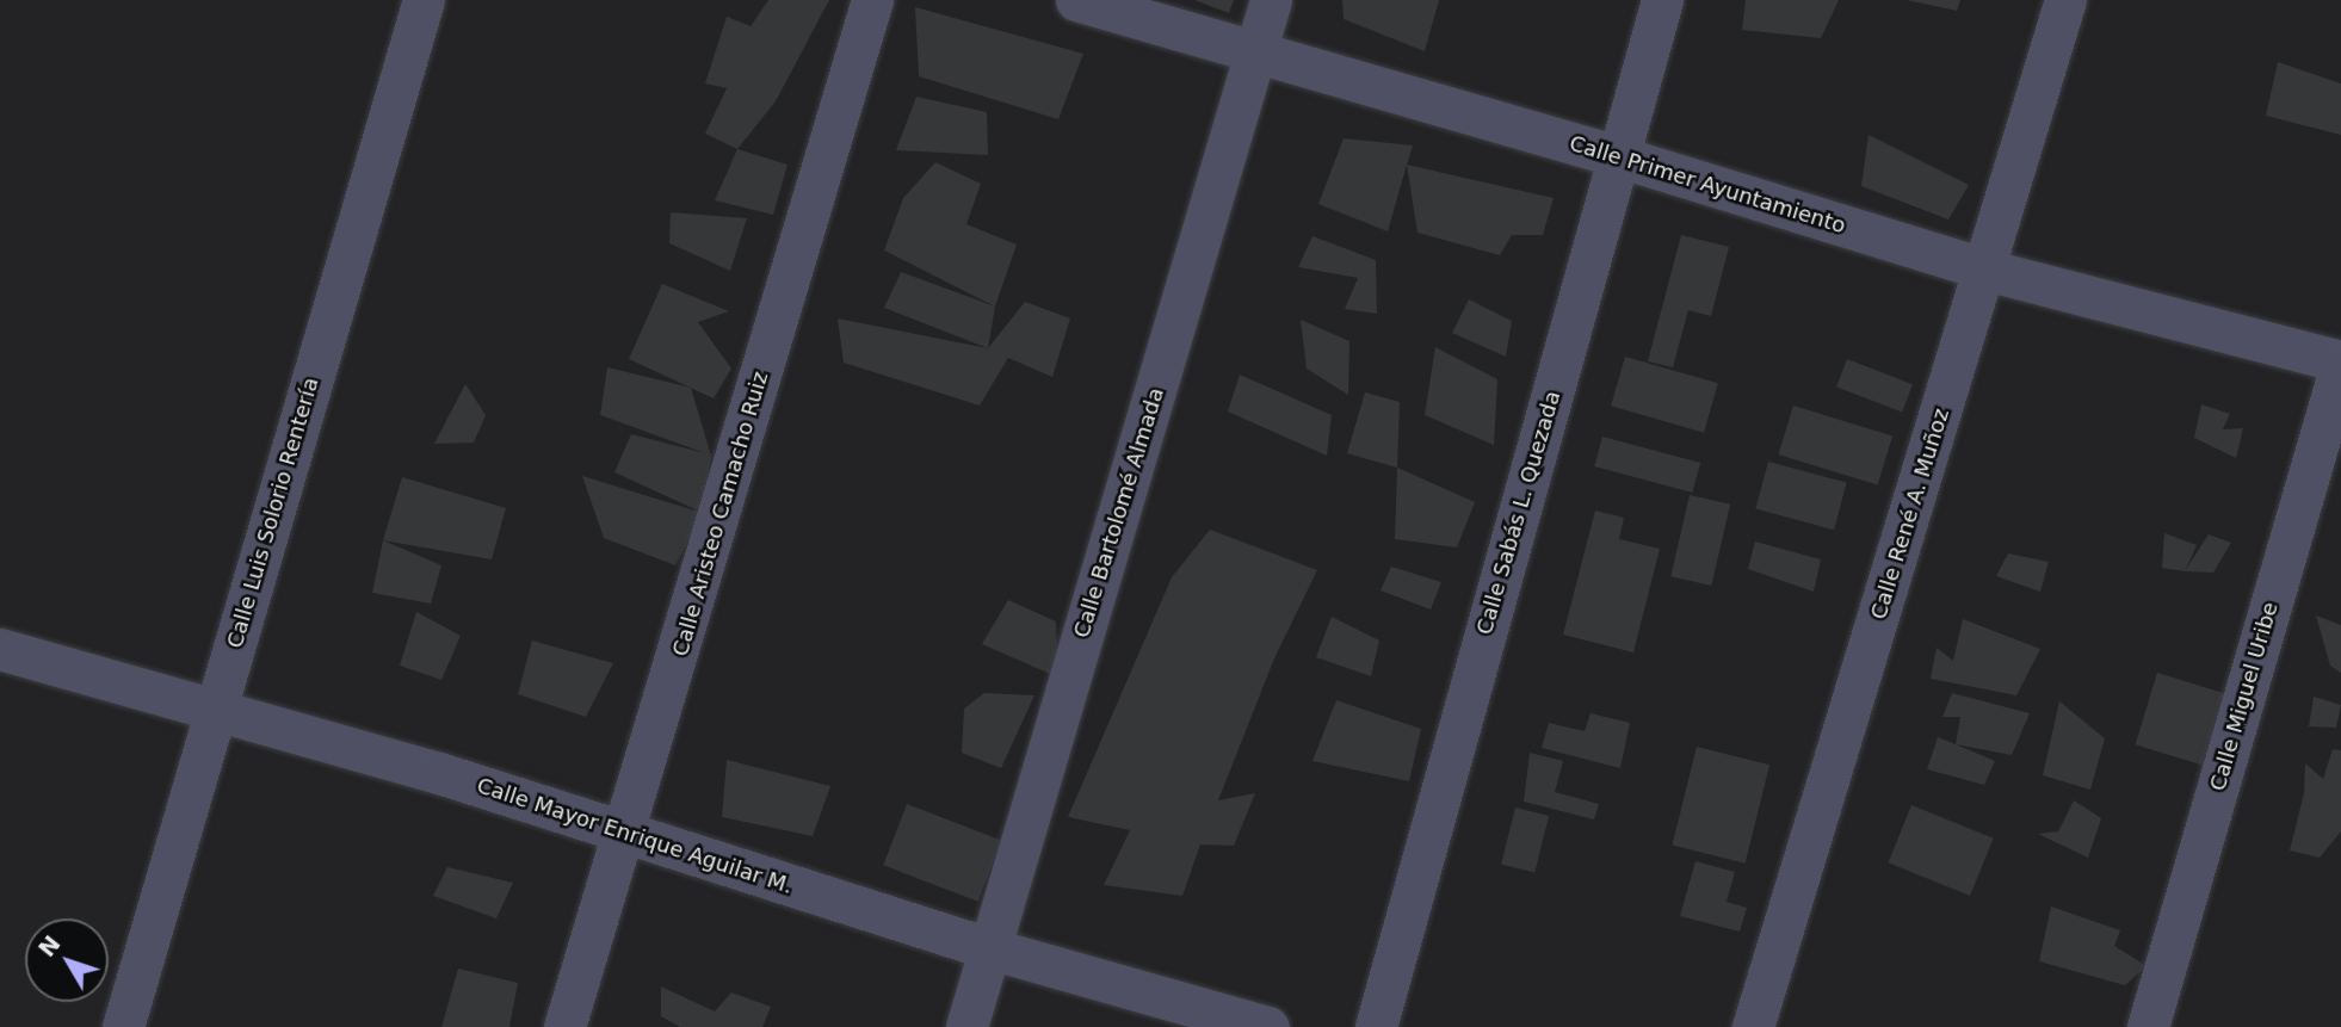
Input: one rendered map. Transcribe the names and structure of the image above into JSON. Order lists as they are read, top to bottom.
{
  "streets": {
    "street": [
      "Calle Primer Ayuntamiento",
      "Calle Luis Solorio Rentería",
      "Calle Bartolomé Almada",
      "Calle Sabás L. Quezada",
      "Calle Aristeo Camacho Ruiz",
      "Calle René A. Muñoz",
      "Calle Miguel Uribe",
      "Calle Mayor Enrique Aguilar M."
    ]
  },
  "crossings": [
    ["Calle Primer Ayuntamiento", "Calle Bartolomé Almada"],
    ["Calle Primer Ayuntamiento", "Calle Sabás L. Quezada"],
    ["Calle Primer Ayuntamiento", "Calle René A. Muñoz"],
    ["Calle Primer Ayuntamiento", "Calle Miguel Uribe"],
    ["Calle Luis Solorio Rentería", "Calle Mayor Enrique Aguilar M."],
    ["Calle Bartolomé Almada", "Calle Mayor Enrique Aguilar M."],
    ["Calle Aristeo Camacho Ruiz", "Calle Mayor Enrique Aguilar M."]
  ],
  "north": "top left"
}
